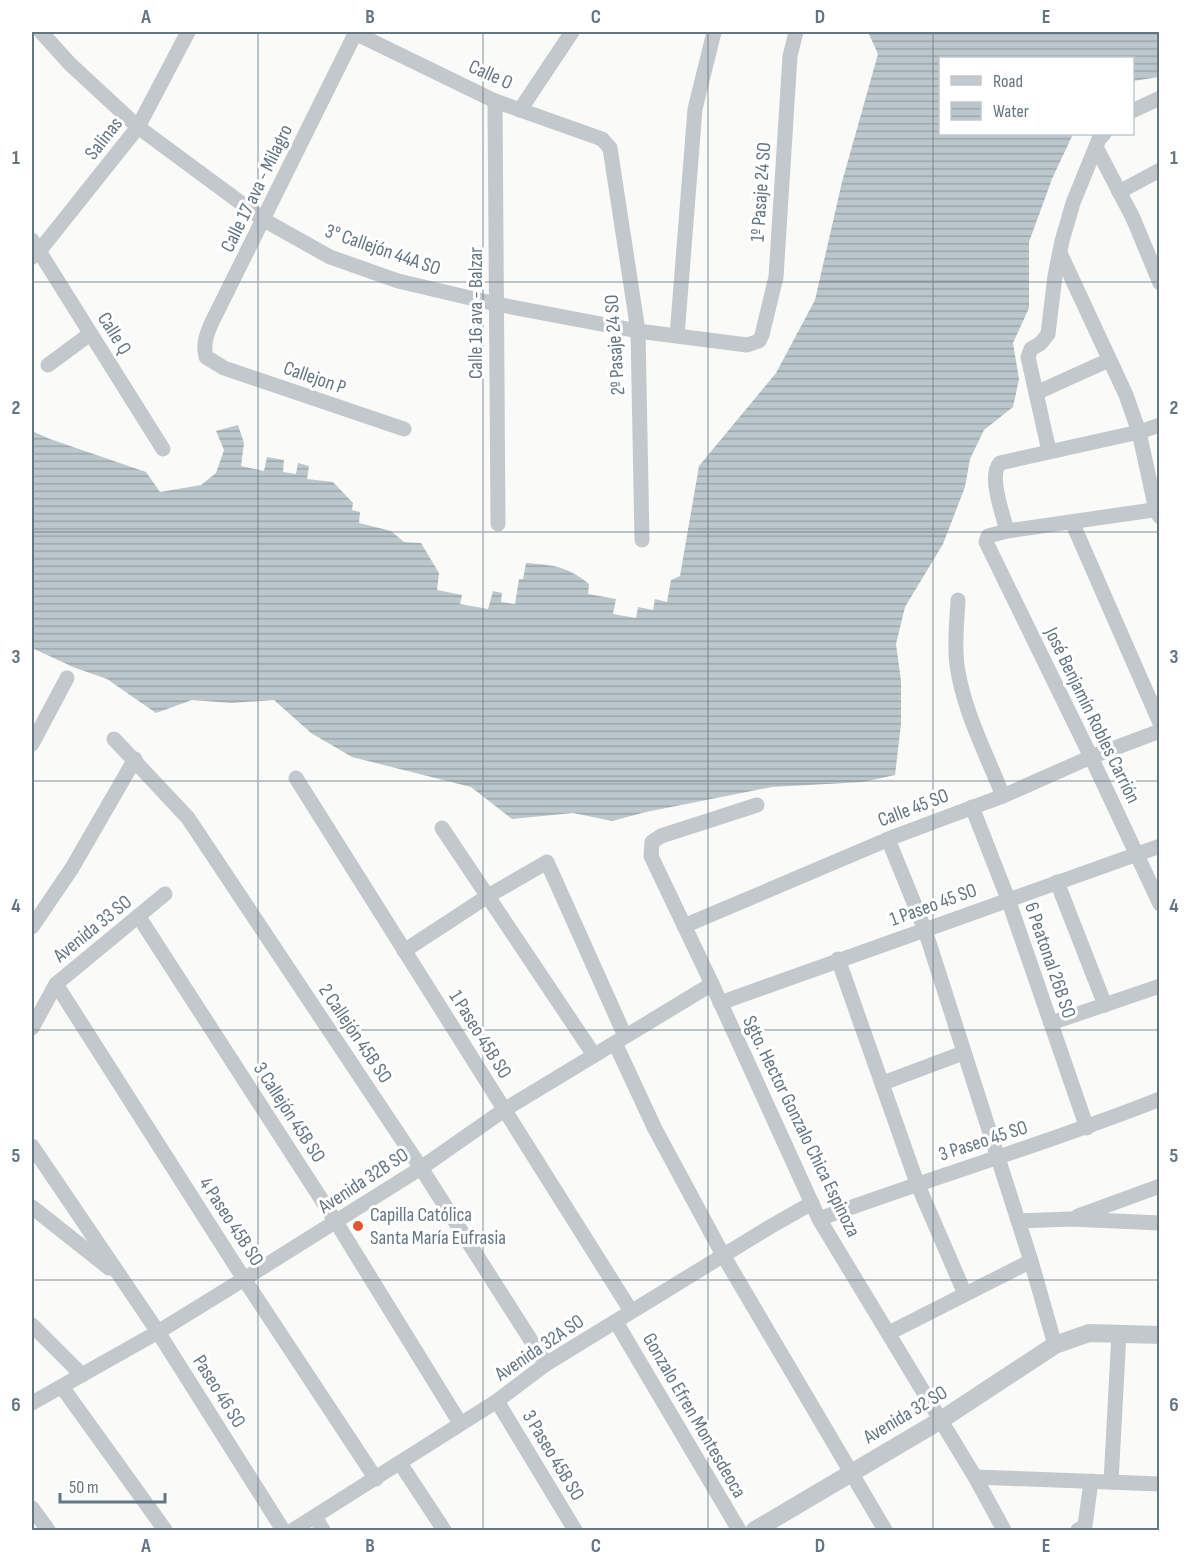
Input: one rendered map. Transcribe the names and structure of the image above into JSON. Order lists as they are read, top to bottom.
{
  "streets": {
    "street": [
      "Calle O",
      "Salinas",
      "Calle 17 ava - Milagro",
      "1º Pasaje 24 SO",
      "3° Callejón 44A SO",
      "Calle 16 ava - Balzar",
      "Calle Q",
      "2º Pasaje 24 SO",
      "Callejon P",
      "José Benjamín Robles Carrión",
      "Calle 45 SO",
      "1 Paseo 45 SO",
      "Avenida 33 SO",
      "6 Peatonal 26B SO",
      "2 Callejón 45B SO",
      "1 Paseo 45B SO",
      "3 Callejón 45B SO",
      "Sgto. Hector Gonzalo Chica Espinoza",
      "3 Paseo 45 SO",
      "Avenida 32B SO",
      "4 Paseo 45B SO",
      "Avenida 32A SO",
      "Paseo 46 SO",
      "Avenida 32 SO",
      "Gonzalo Efren Montesdeoca",
      "3 Paseo 45B SO"
    ]
  },
  "crossings": [
    ["Calle O", "Calle 17 ava - Milagro"],
    ["Calle O", "Calle 16 ava - Balzar"],
    ["Calle O", "2º Pasaje 24 SO"],
    ["Salinas", "3° Callejón 44A SO"],
    ["Salinas", "Calle Q"],
    ["Calle 17 ava - Milagro", "3° Callejón 44A SO"],
    ["Calle 17 ava - Milagro", "Callejon P"],
    ["1º Pasaje 24 SO", "3° Callejón 44A SO"],
    ["3° Callejón 44A SO", "Calle 16 ava - Balzar"],
    ["3° Callejón 44A SO", "2º Pasaje 24 SO"],
    ["José Benjamín Robles Carrión", "Calle 45 SO"],
    ["José Benjamín Robles Carrión", "1 Paseo 45 SO"],
    ["Calle 45 SO", "6 Peatonal 26B SO"],
    ["Calle 45 SO", "Sgto. Hector Gonzalo Chica Espinoza"],
    ["1 Paseo 45 SO", "6 Peatonal 26B SO"],
    ["1 Paseo 45 SO", "Sgto. Hector Gonzalo Chica Espinoza"],
    ["Avenida 33 SO", "3 Callejón 45B SO"],
    ["Avenida 33 SO", "4 Paseo 45B SO"],
    ["6 Peatonal 26B SO", "3 Paseo 45 SO"],
    ["2 Callejón 45B SO", "Avenida 32B SO"],
    ["2 Callejón 45B SO", "Avenida 32A SO"],
    ["1 Paseo 45B SO", "Avenida 32B SO"],
    ["1 Paseo 45B SO", "Avenida 32A SO"],
    ["3 Callejón 45B SO", "Avenida 32B SO"],
    ["3 Callejón 45B SO", "Avenida 32A SO"],
    ["Sgto. Hector Gonzalo Chica Espinoza", "3 Paseo 45 SO"],
    ["Sgto. Hector Gonzalo Chica Espinoza", "Avenida 32B SO"],
    ["Sgto. Hector Gonzalo Chica Espinoza", "Avenida 32A SO"],
    ["Sgto. Hector Gonzalo Chica Espinoza", "Avenida 32 SO"],
    ["Avenida 32B SO", "4 Paseo 45B SO"],
    ["Avenida 32B SO", "Paseo 46 SO"],
    ["4 Paseo 45B SO", "Avenida 32A SO"],
    ["Avenida 32A SO", "Gonzalo Efren Montesdeoca"],
    ["Avenida 32A SO", "3 Paseo 45B SO"]
  ],
  "places": ["Capilla Católica Santa María Eufrasia"],
  "legend": ["Road", "Water"],
  "scale_bar": "50 m",
  "grid": {
    "columns": [
      "A",
      "B",
      "C",
      "D",
      "E"
    ],
    "rows": [
      "1",
      "2",
      "3",
      "4",
      "5",
      "6"
    ]
  }
}
